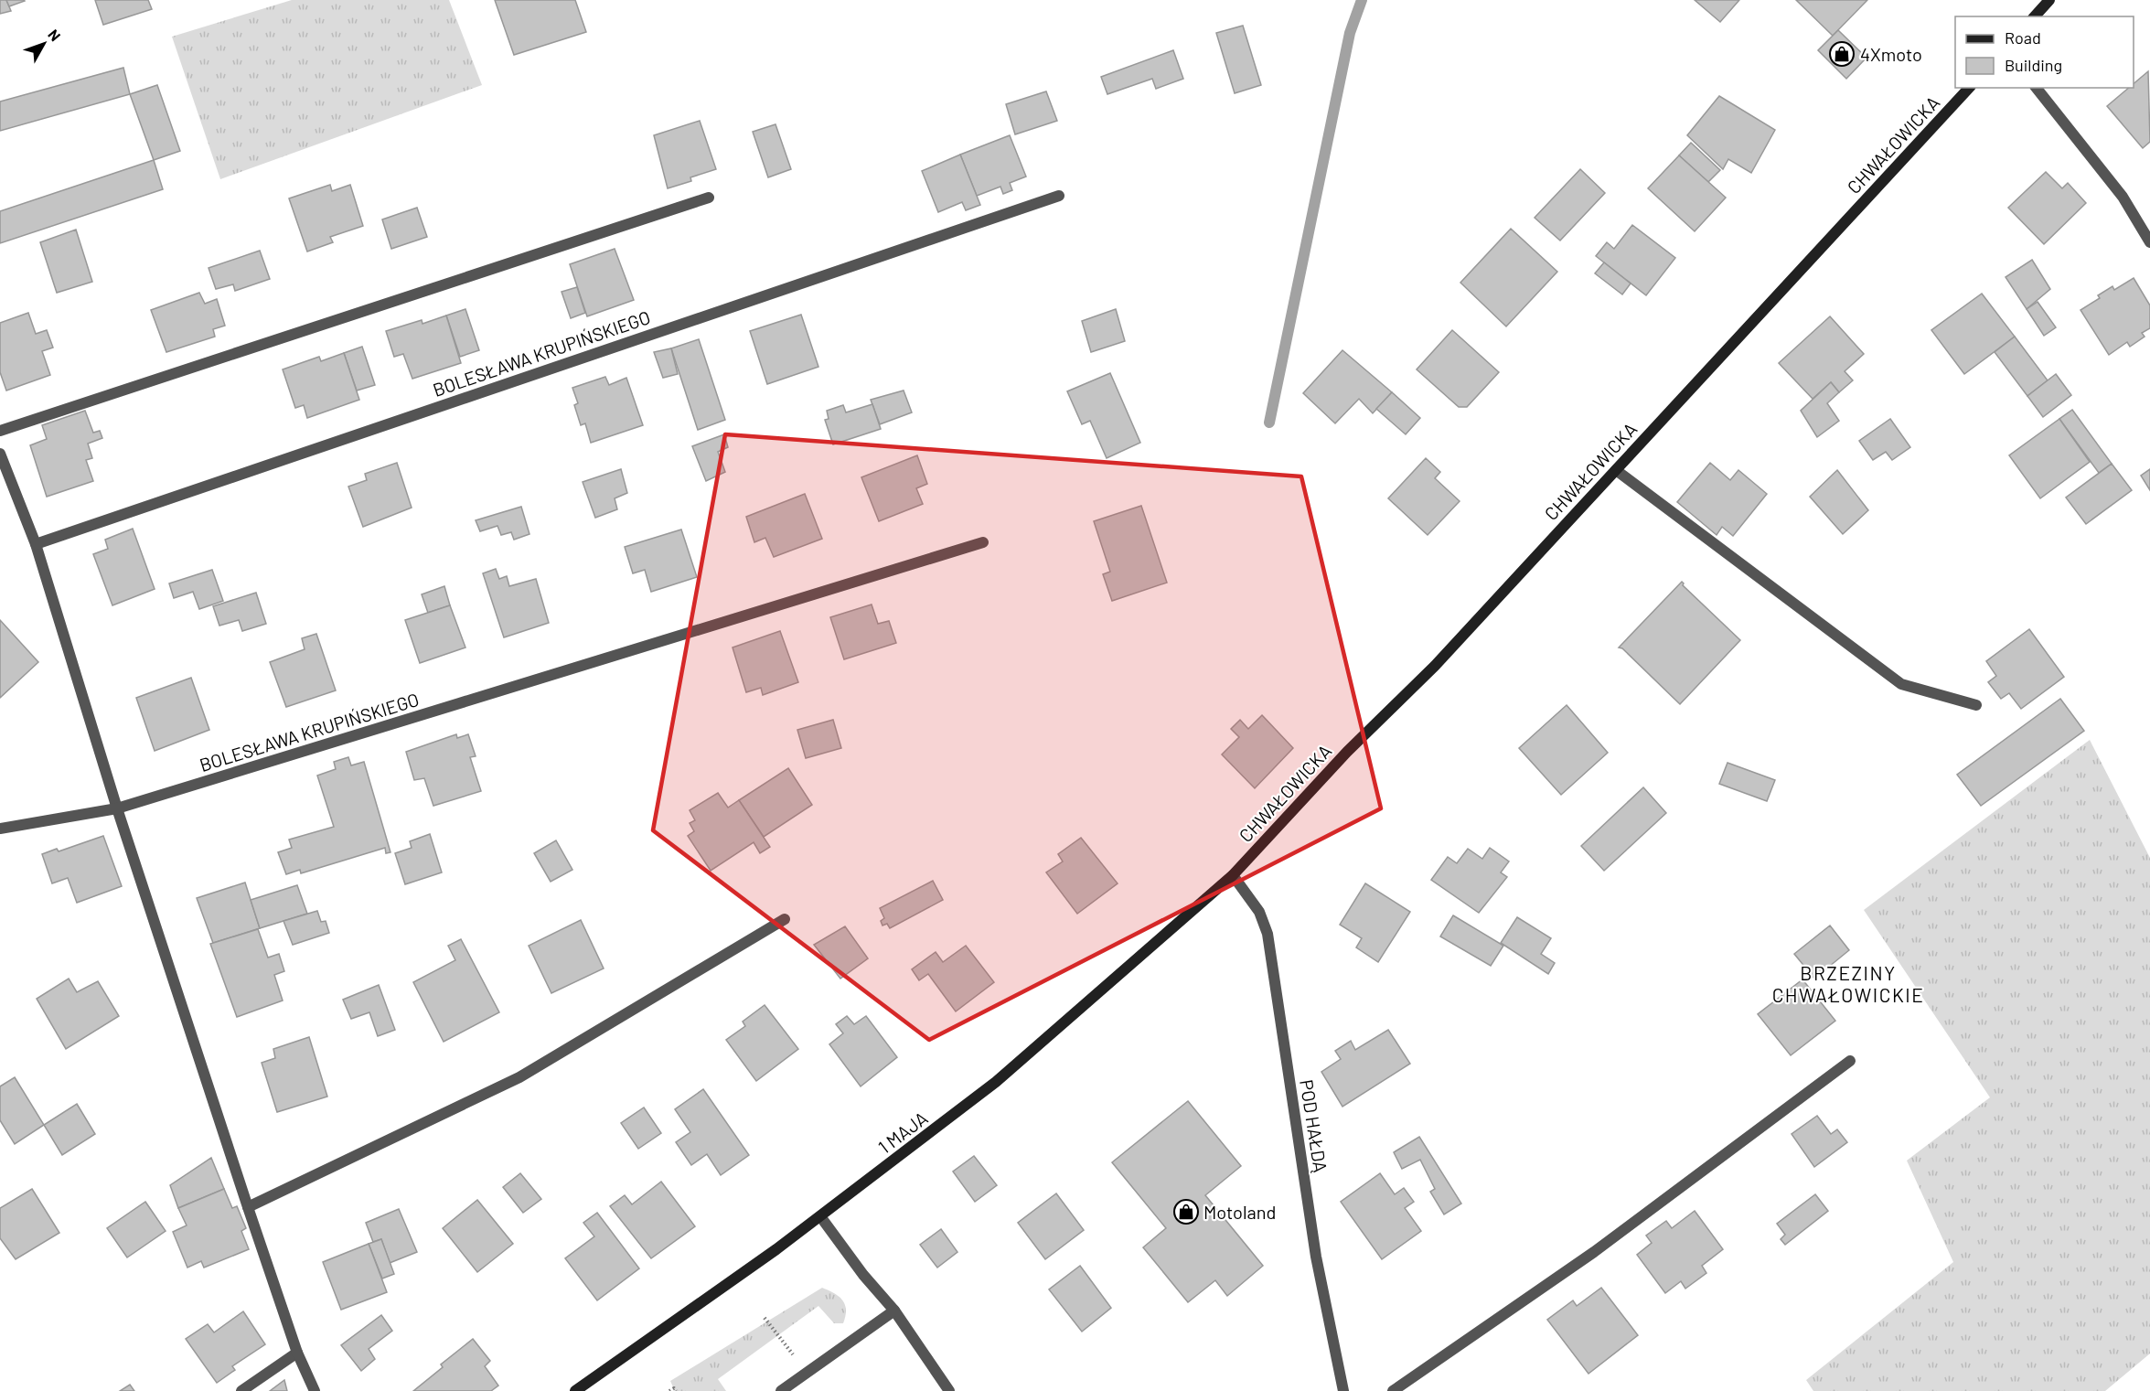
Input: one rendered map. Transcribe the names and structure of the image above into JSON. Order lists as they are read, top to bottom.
{
  "streets": {
    "main road": ["CHWAŁOWICKA", "1 MAJA"],
    "street": ["BOLESŁAWA KRUPIŃSKIEGO", "POD HAŁDĄ"]
  },
  "crossings": [
    ["CHWAŁOWICKA", "POD HAŁDĄ"],
    ["CHWAŁOWICKA", "1 MAJA"],
    ["POD HAŁDĄ", "1 MAJA"]
  ],
  "districts": ["BRZEZINY CHWAŁOWICKIE"],
  "places": {
    "shop": ["4Xmoto", "Motoland"]
  },
  "legend": ["Road", "Building"],
  "north": "top right"
}
